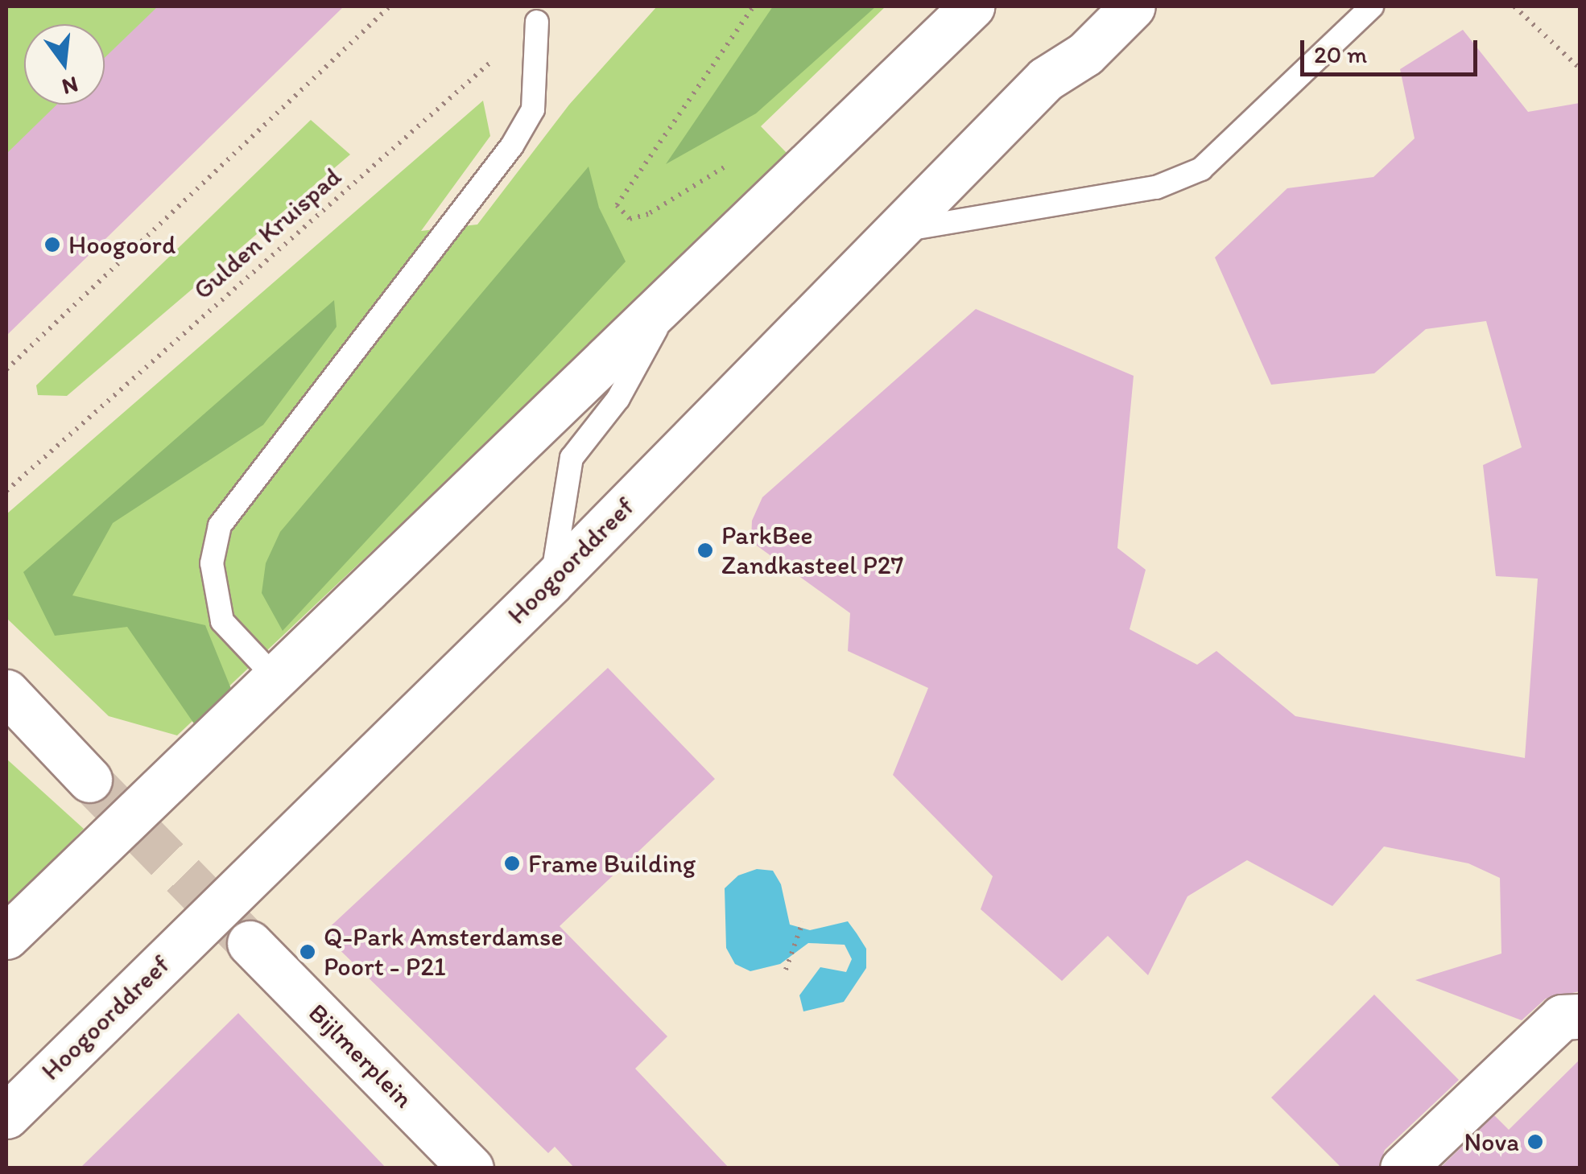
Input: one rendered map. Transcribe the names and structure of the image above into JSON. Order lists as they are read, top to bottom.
{
  "streets": {
    "street": ["Hoogoorddreef", "Bijlmerplein"],
    "path": ["Gulden Kruispad"]
  },
  "places": [
    "Hoogoord",
    "ParkBee Zandkasteel P27",
    "Frame Building",
    "Q-Park Amsterdamse Poort - P21",
    "Nova"
  ],
  "scale_bar": "20 m",
  "north": "bottom"
}
